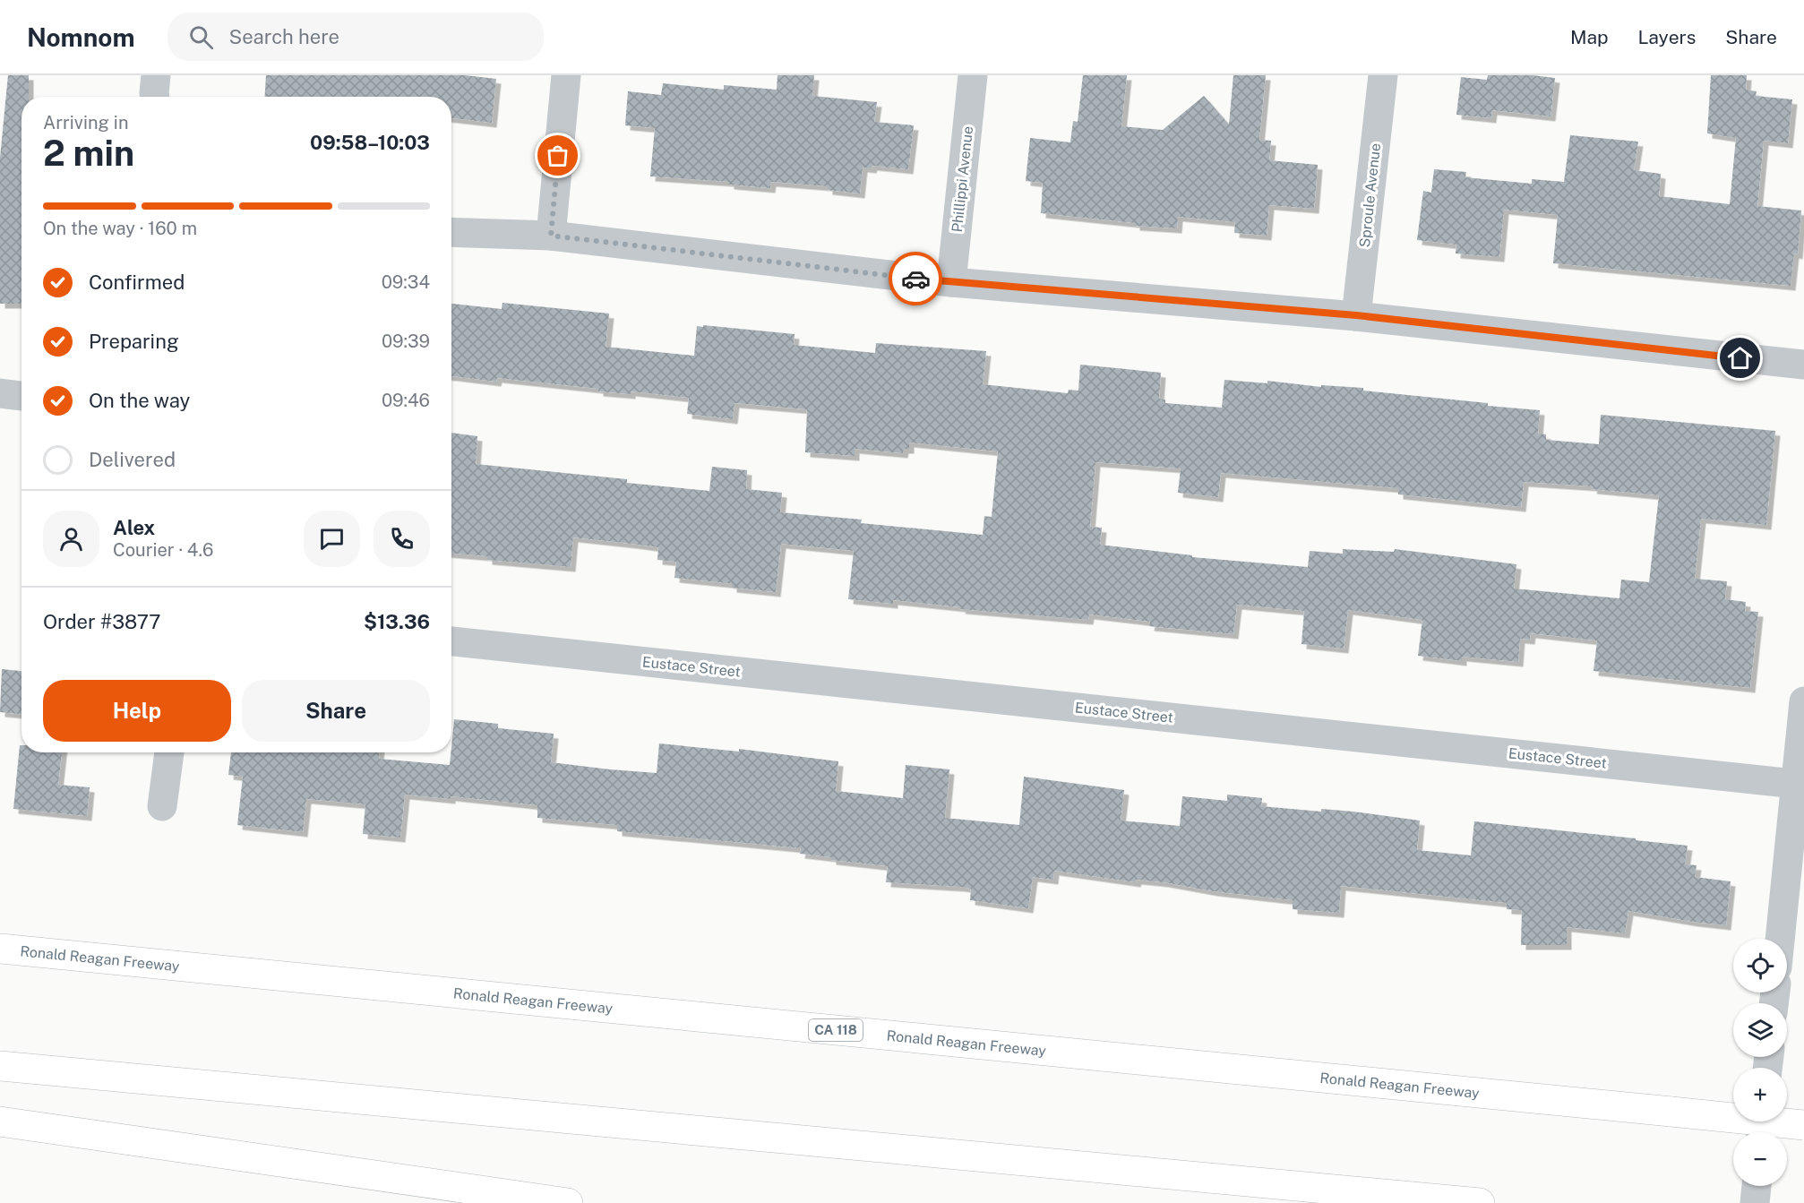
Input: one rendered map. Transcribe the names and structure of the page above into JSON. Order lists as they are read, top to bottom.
{
  "streets": {
    "highway": ["Ronald Reagan Freeway", "CA 118"],
    "street": ["Phillippi Avenue", "Sproule Avenue", "Eustace Street"]
  },
  "page": {
    "header": "Nomnom",
    "search": "Search here",
    "nav": ["Map", "Layers", "Share"],
    "heading": ["2 min", "Arriving in", "09:58–10:03"],
    "panel": [
      "Alex",
      "Courier · 4.6",
      "Order #3877",
      "$13.36"
    ],
    "bar": "On the way · 160 m",
    "list": [
      ["Confirmed", "09:34"],
      ["Preparing", "09:39"],
      ["On the way", "09:46"],
      "Delivered"
    ],
    "buttons": ["Help", "Share"],
    "map_buttons": ["+", "−"]
  }
}
